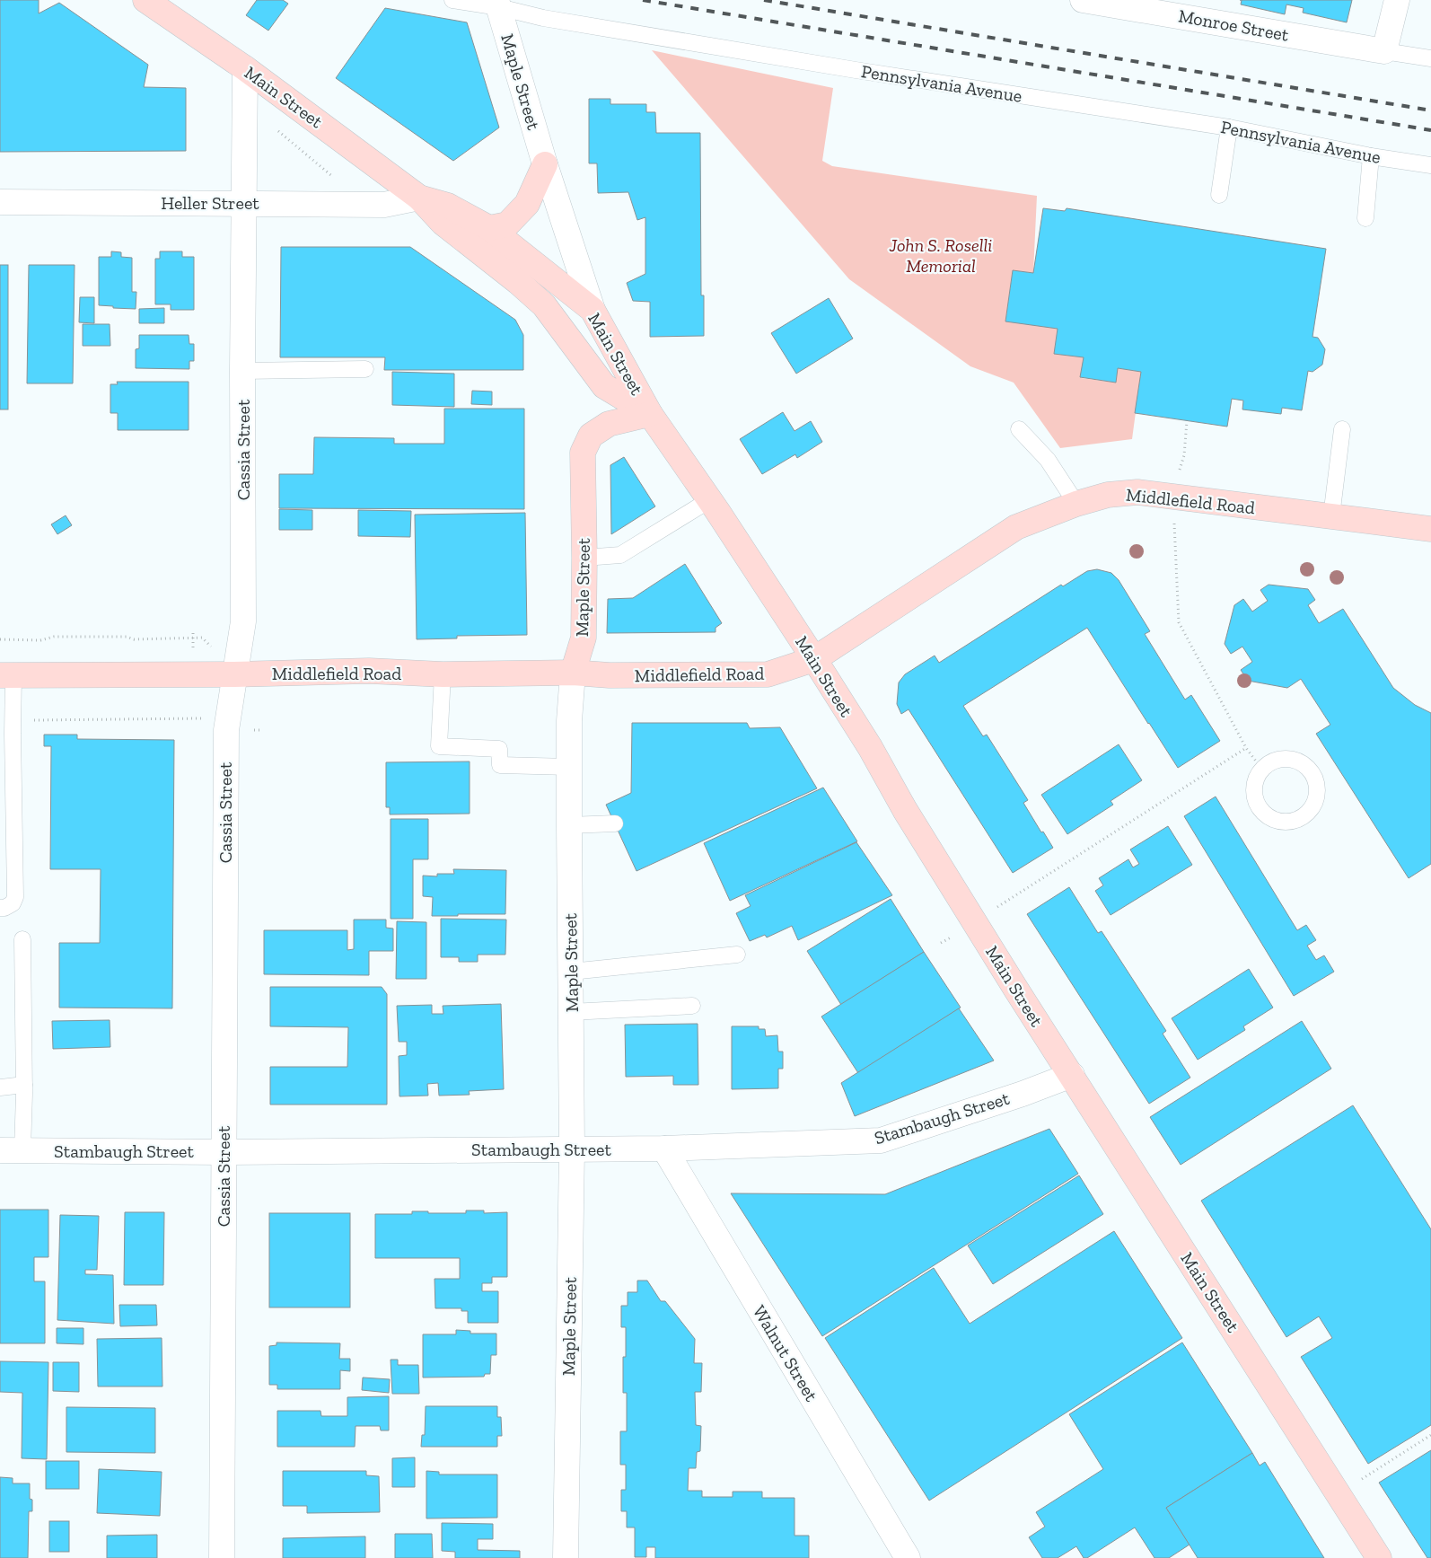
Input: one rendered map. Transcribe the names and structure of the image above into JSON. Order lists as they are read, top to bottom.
{
  "streets": {
    "street": [
      "Monroe Street",
      "Maple Street",
      "Main Street",
      "Heller Street",
      "Cassia Street",
      "Middlefield Road",
      "Stambaugh Street",
      "Walnut Street"
    ],
    "lane": ["Pennsylvania Avenue"]
  },
  "crossings": [
    ["Maple Street", "Pennsylvania Avenue"],
    ["Maple Street", "Main Street"],
    ["Maple Street", "Middlefield Road"],
    ["Maple Street", "Stambaugh Street"],
    ["Main Street", "Heller Street"],
    ["Main Street", "Cassia Street"],
    ["Main Street", "Middlefield Road"],
    ["Main Street", "Stambaugh Street"],
    ["Heller Street", "Cassia Street"],
    ["Cassia Street", "Middlefield Road"],
    ["Cassia Street", "Stambaugh Street"],
    ["Stambaugh Street", "Walnut Street"]
  ],
  "parks": ["John S. Roselli Memorial"]
}
